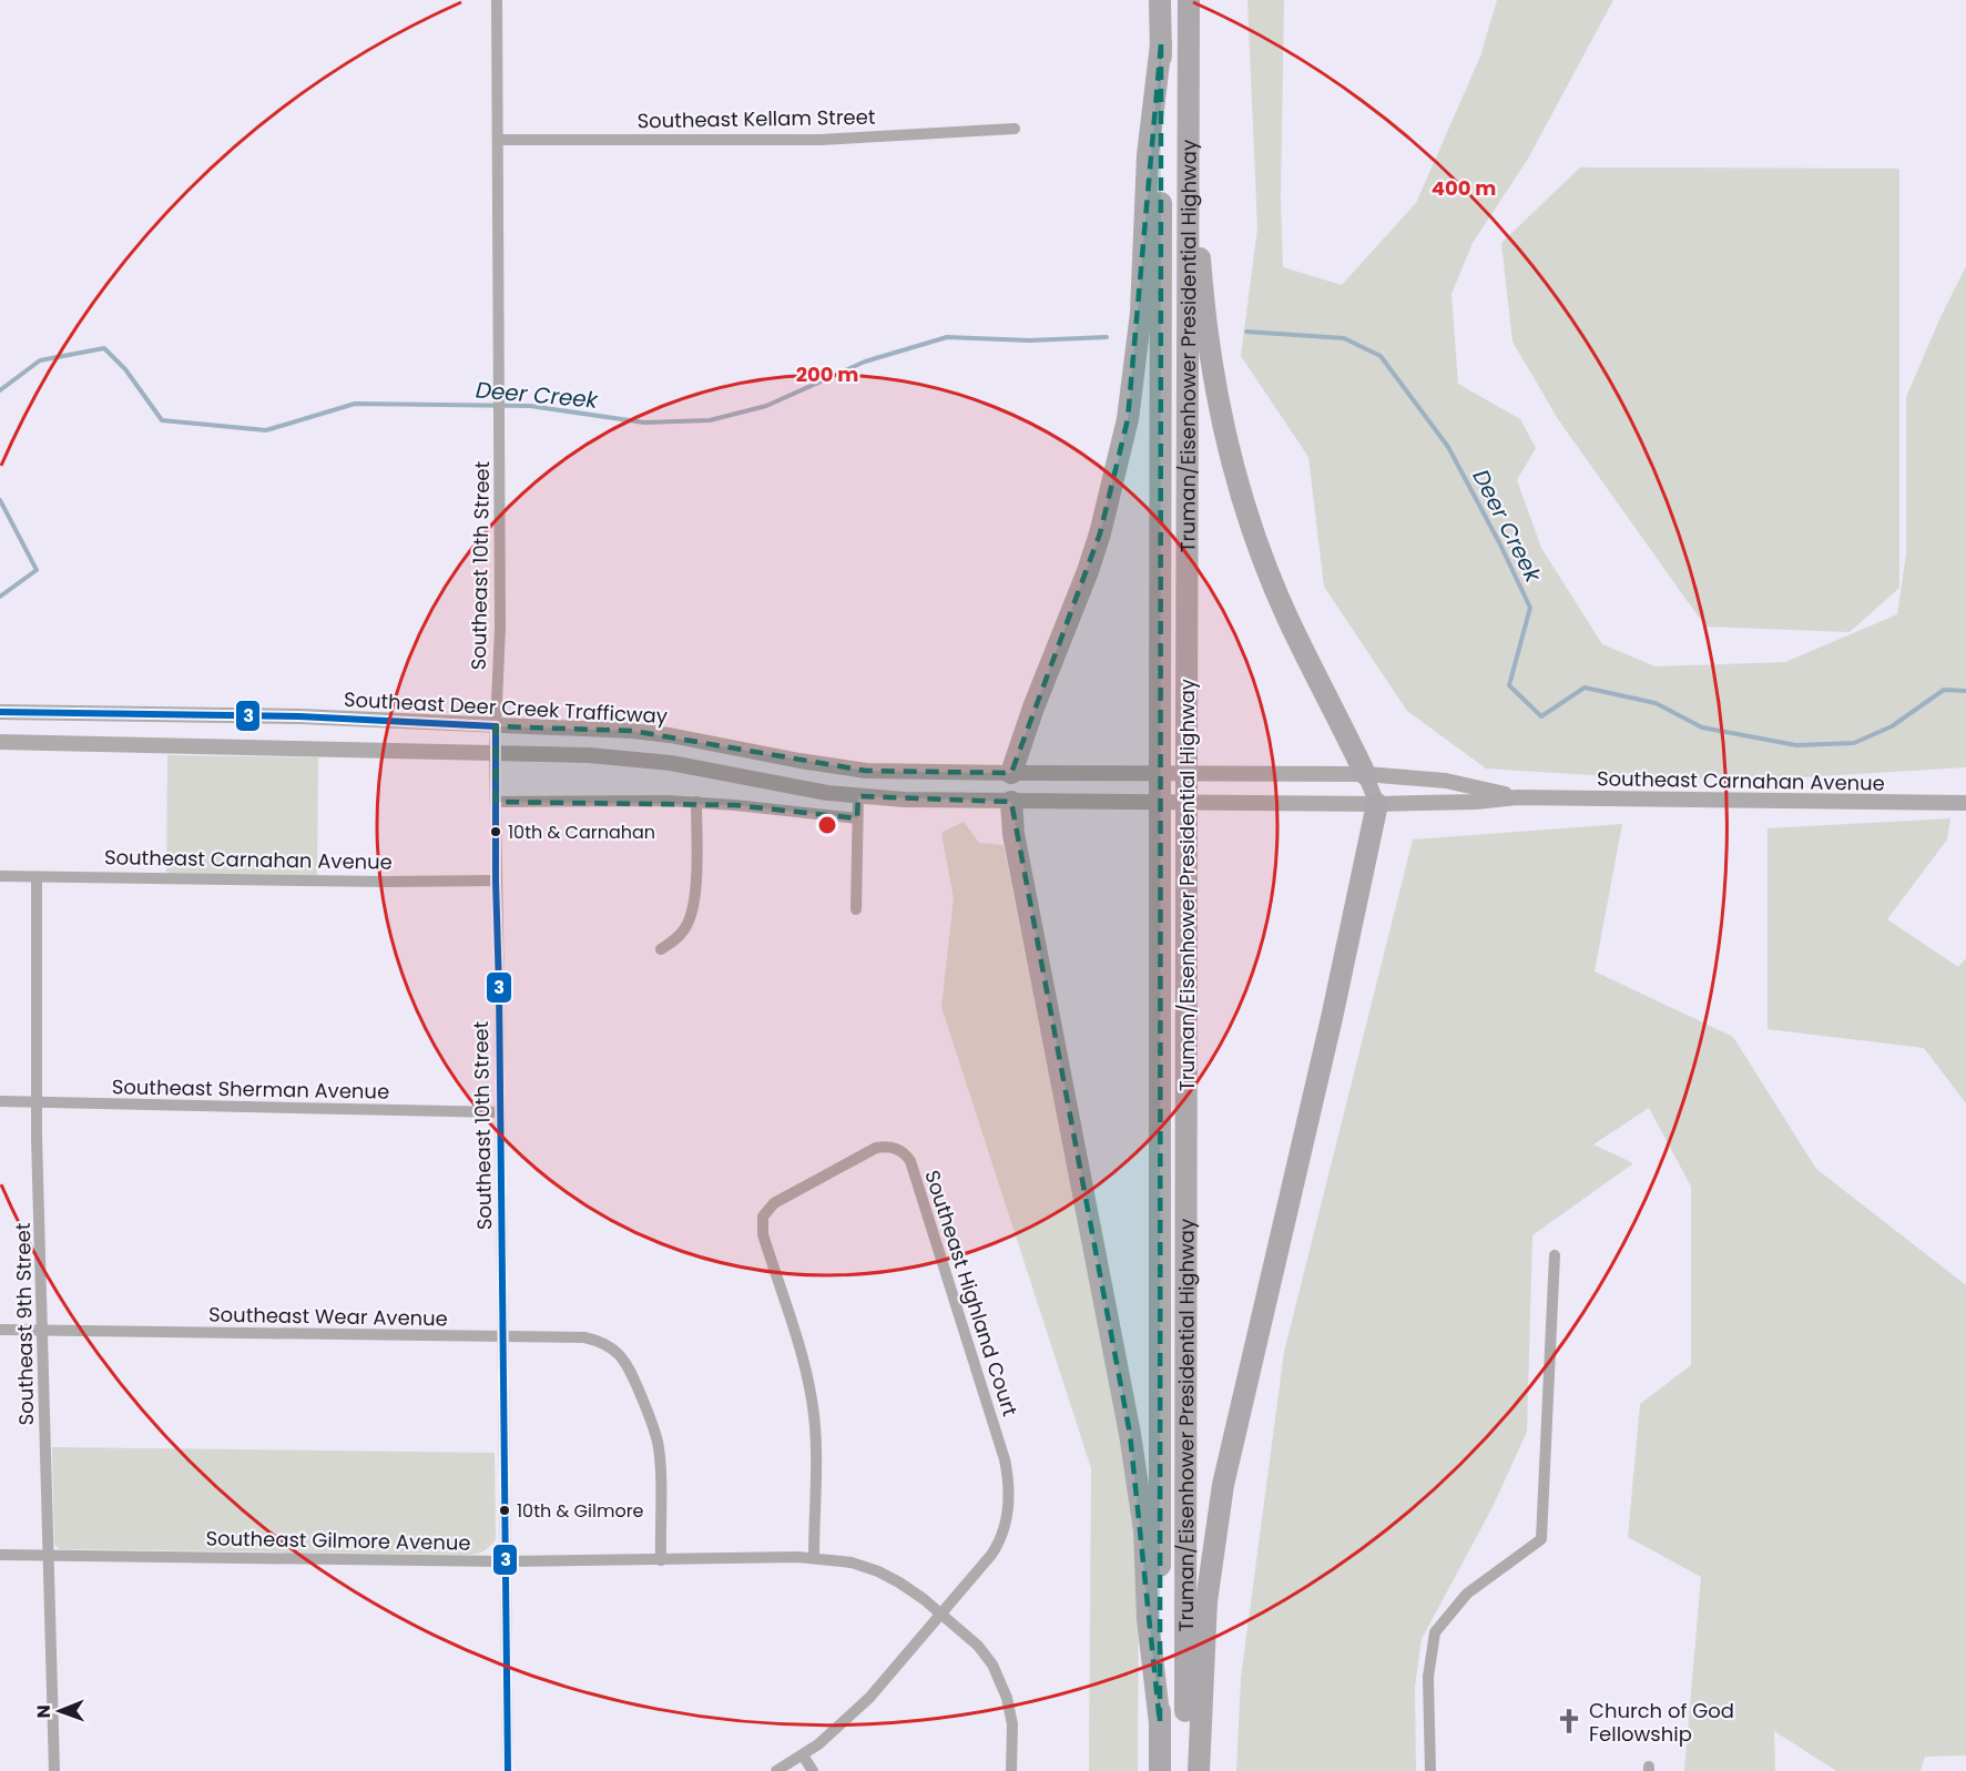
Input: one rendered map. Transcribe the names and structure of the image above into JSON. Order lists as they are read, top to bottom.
{
  "streets": {
    "highway": ["Truman/Eisenhower Presidential Highway"],
    "street": [
      "Southeast Kellam Street",
      "Southeast 10th Street",
      "Southeast Deer Creek Trafficway",
      "Southeast Carnahan Avenue",
      "Southeast Sherman Avenue",
      "Southeast Highland Court",
      "Southeast Wear Avenue",
      "Southeast 9th Street",
      "Southeast Gilmore Avenue"
    ]
  },
  "crossings": [
    ["Southeast Kellam Street", "Southeast 10th Street"],
    ["Southeast 10th Street", "Southeast Deer Creek Trafficway"],
    ["Southeast 10th Street", "Southeast Carnahan Avenue"],
    ["Southeast 10th Street", "Southeast Sherman Avenue"],
    ["Southeast 10th Street", "Southeast Wear Avenue"],
    ["Southeast 10th Street", "Southeast Gilmore Avenue"],
    ["Southeast Deer Creek Trafficway", "Southeast Carnahan Avenue"],
    ["Southeast Carnahan Avenue", "Southeast 9th Street"],
    ["Southeast Sherman Avenue", "Southeast 9th Street"],
    ["Southeast Highland Court", "Southeast Gilmore Avenue"],
    ["Southeast Wear Avenue", "Southeast 9th Street"],
    ["Southeast Wear Avenue", "Southeast Gilmore Avenue"],
    ["Southeast 9th Street", "Southeast Gilmore Avenue"]
  ],
  "water": ["Deer Creek"],
  "places": {
    "other": ["10th & Carnahan", "10th & Gilmore"],
    "church": ["Church of God Fellowship"]
  },
  "lines": ["transit line 3"],
  "north": "left",
  "rings": ["400 m", "200 m"]
}
